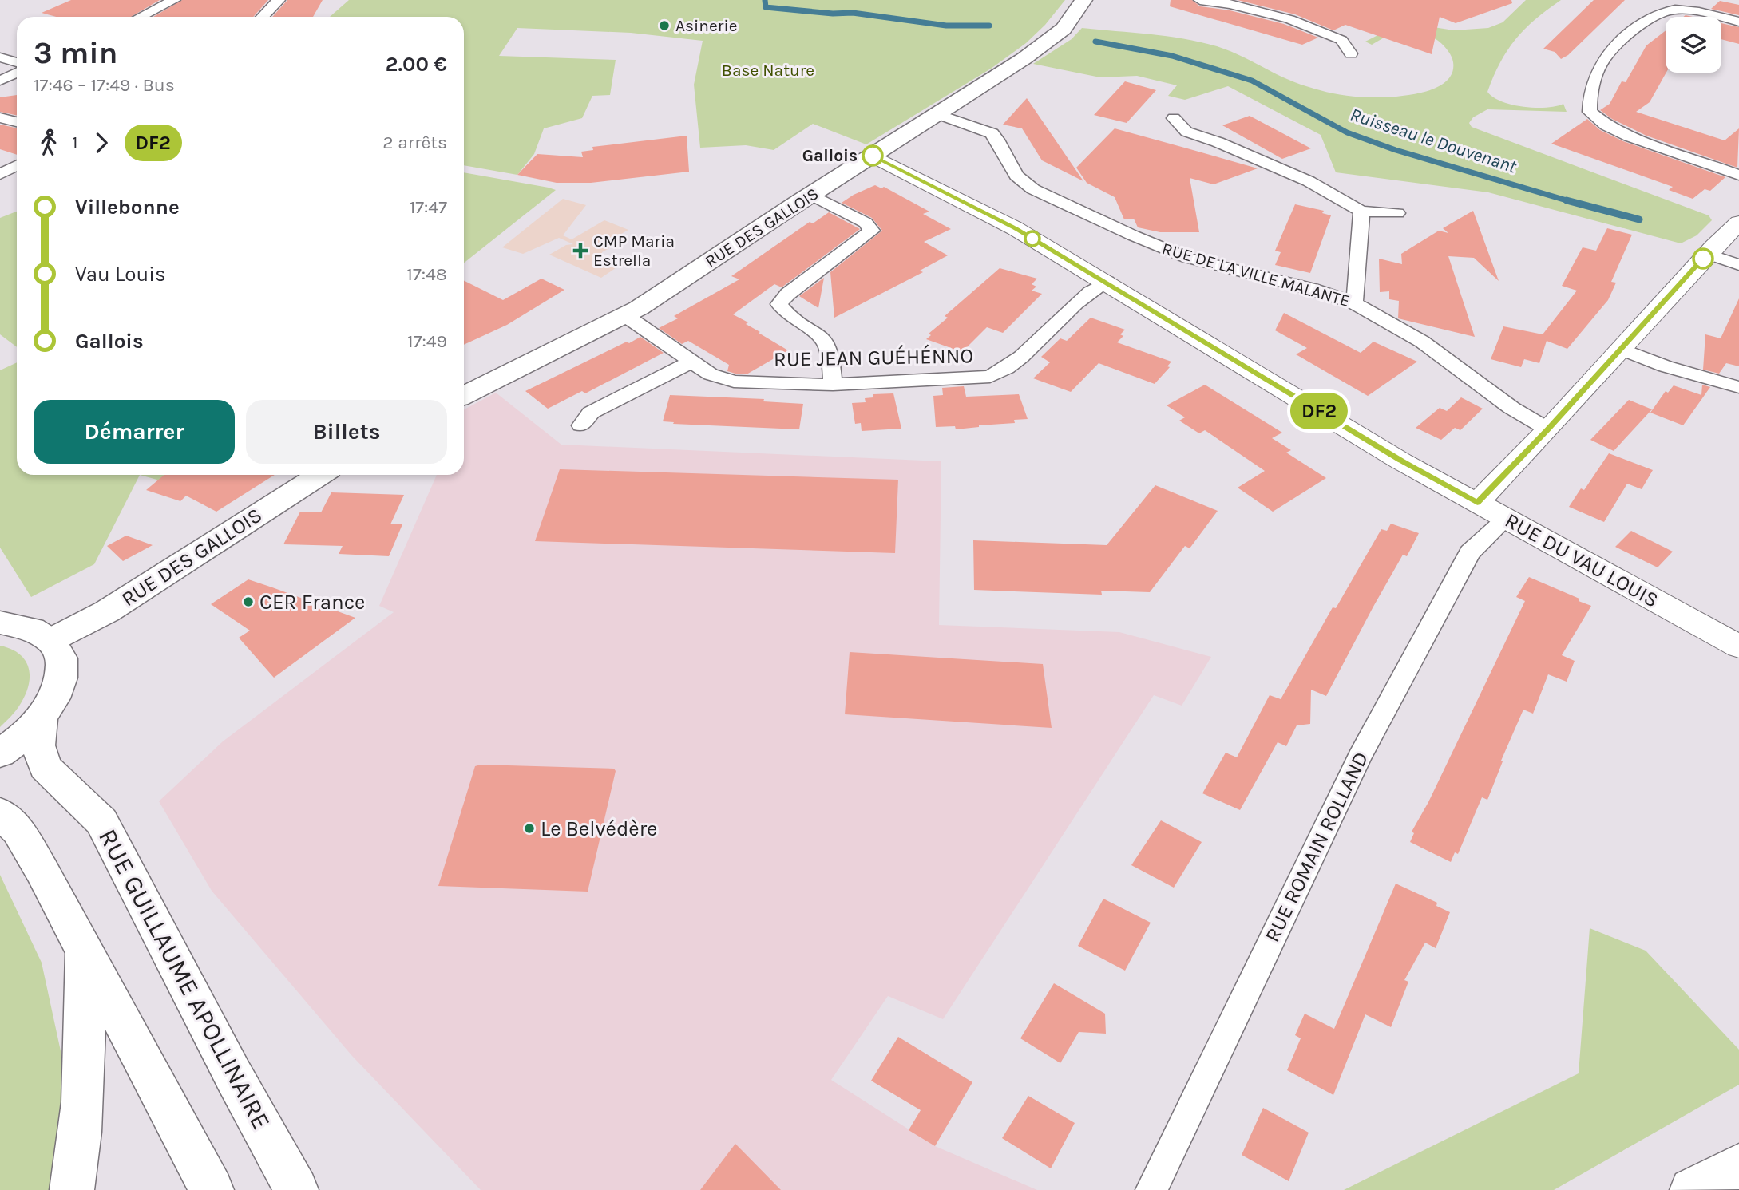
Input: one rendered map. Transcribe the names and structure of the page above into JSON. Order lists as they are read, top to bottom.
{
  "streets": {
    "main road": ["RUE DES GALLOIS", "RUE GUILLAUME APOLLINAIRE"],
    "street": [
      "RUE DE LA VILLE MALANTE",
      "RUE JEAN GUÉHÉNNO",
      "RUE DU VAU LOUIS",
      "RUE ROMAIN ROLLAND"
    ]
  },
  "crossings": [
    ["RUE DES GALLOIS", "RUE DE LA VILLE MALANTE"],
    ["RUE DES GALLOIS", "RUE JEAN GUÉHÉNNO"],
    ["RUE DES GALLOIS", "RUE DU VAU LOUIS"],
    ["RUE JEAN GUÉHÉNNO", "RUE DU VAU LOUIS"],
    ["RUE DU VAU LOUIS", "RUE ROMAIN ROLLAND"]
  ],
  "water": ["Ruisseau le Douvenant"],
  "parks": ["Base Nature"],
  "places": {
    "other": [
      "Asinerie",
      "Gallois",
      "CER France",
      "Le Belvédère"
    ],
    "health": ["CMP Maria Estrella"]
  },
  "lines": ["bus line DF2"],
  "page": {
    "on_map": "DF2",
    "heading": ["3 min", "17:46 – 17:49 · Bus", "2.00 €"],
    "legs": ["1", "DF2", "2 arrêts"],
    "list": [
      {
        "name": "Villebonne",
        "value": "17:47"
      },
      {
        "name": "Vau Louis",
        "value": "17:48"
      },
      {
        "name": "Gallois",
        "value": "17:49"
      }
    ],
    "buttons": ["Démarrer", "Billets"]
  }
}
